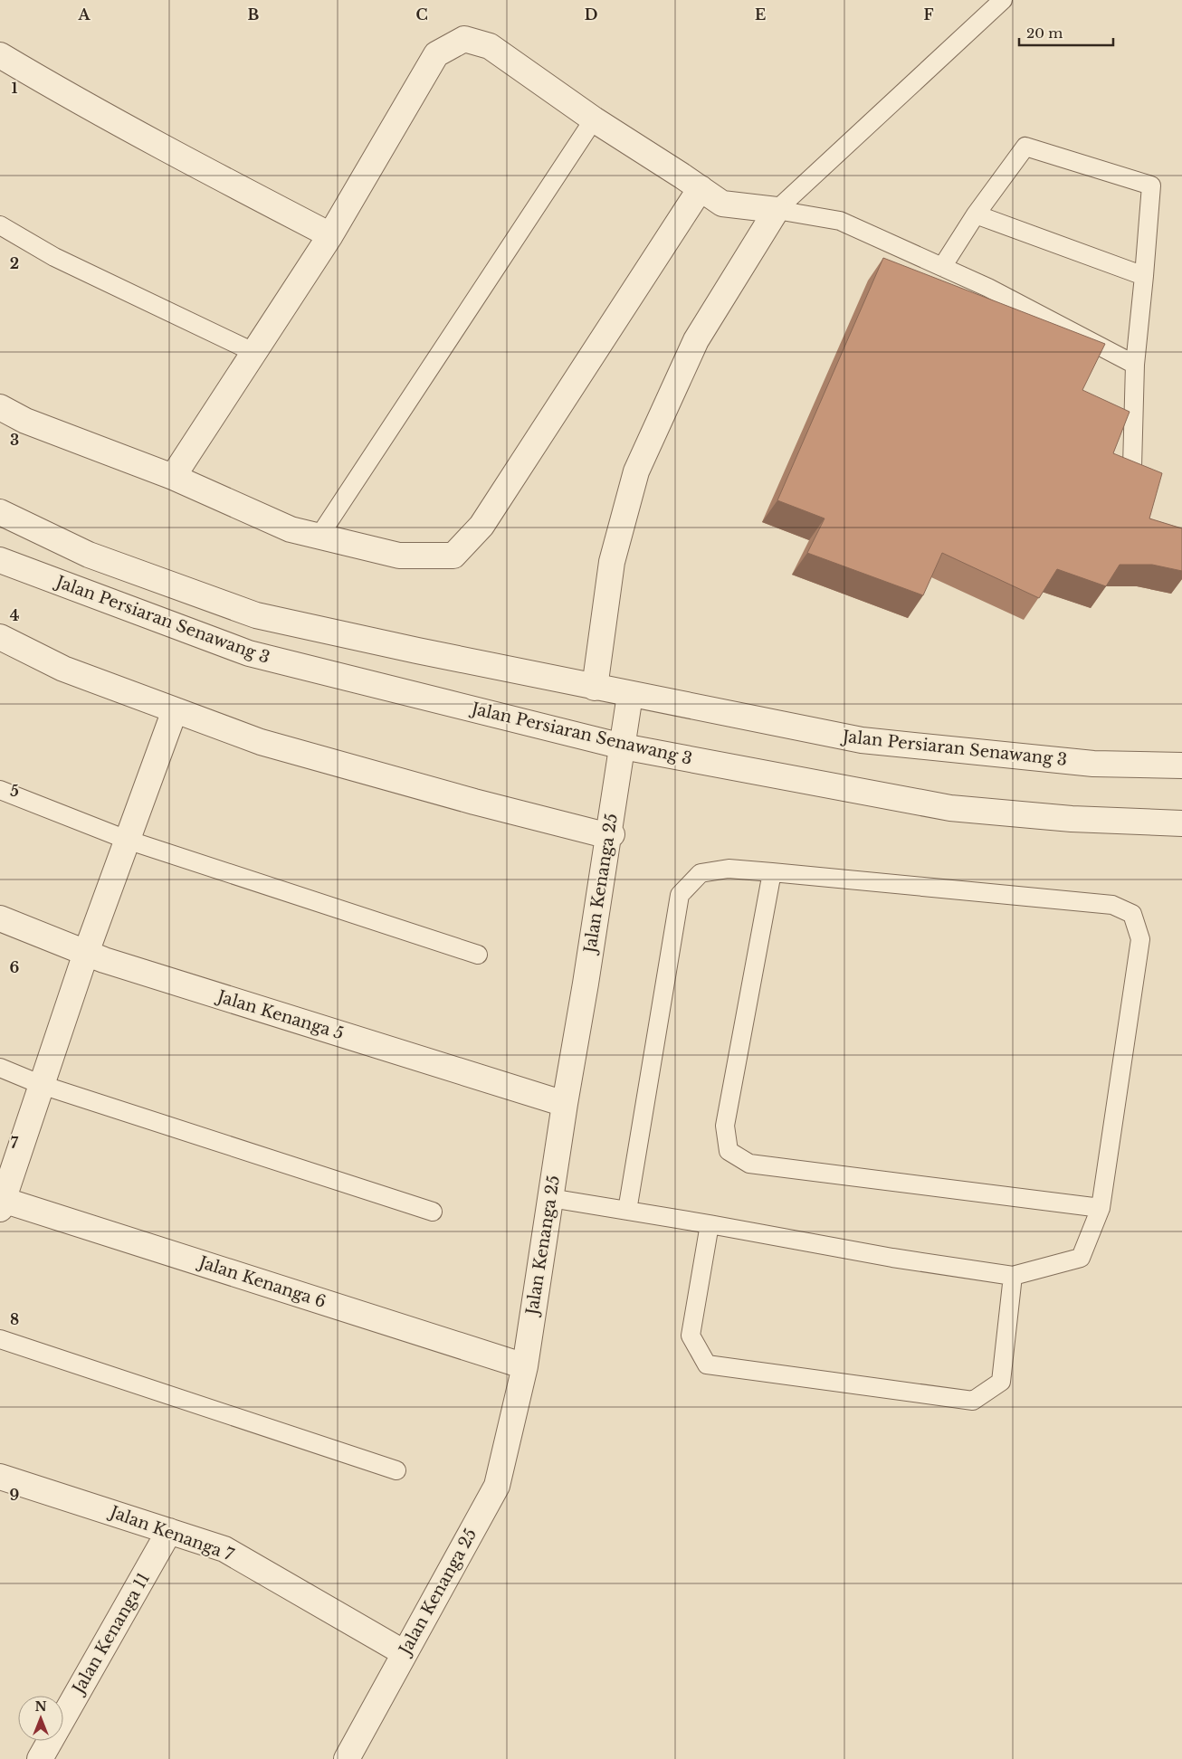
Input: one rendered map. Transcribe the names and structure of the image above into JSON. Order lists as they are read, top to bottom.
{
  "streets": {
    "street": [
      "Jalan Persiaran Senawang 3",
      "Jalan Kenanga 25",
      "Jalan Kenanga 5",
      "Jalan Kenanga 6",
      "Jalan Kenanga 7",
      "Jalan Kenanga 11"
    ]
  },
  "crossings": [
    ["Jalan Persiaran Senawang 3", "Jalan Kenanga 25"],
    ["Jalan Kenanga 25", "Jalan Kenanga 5"],
    ["Jalan Kenanga 25", "Jalan Kenanga 6"],
    ["Jalan Kenanga 25", "Jalan Kenanga 7"],
    ["Jalan Kenanga 7", "Jalan Kenanga 11"]
  ],
  "scale_bar": "20 m",
  "north": "top",
  "grid": {
    "columns": [
      "A",
      "B",
      "C",
      "D",
      "E",
      "F"
    ],
    "rows": [
      "1",
      "2",
      "3",
      "4",
      "5",
      "6",
      "7",
      "8",
      "9"
    ]
  }
}
